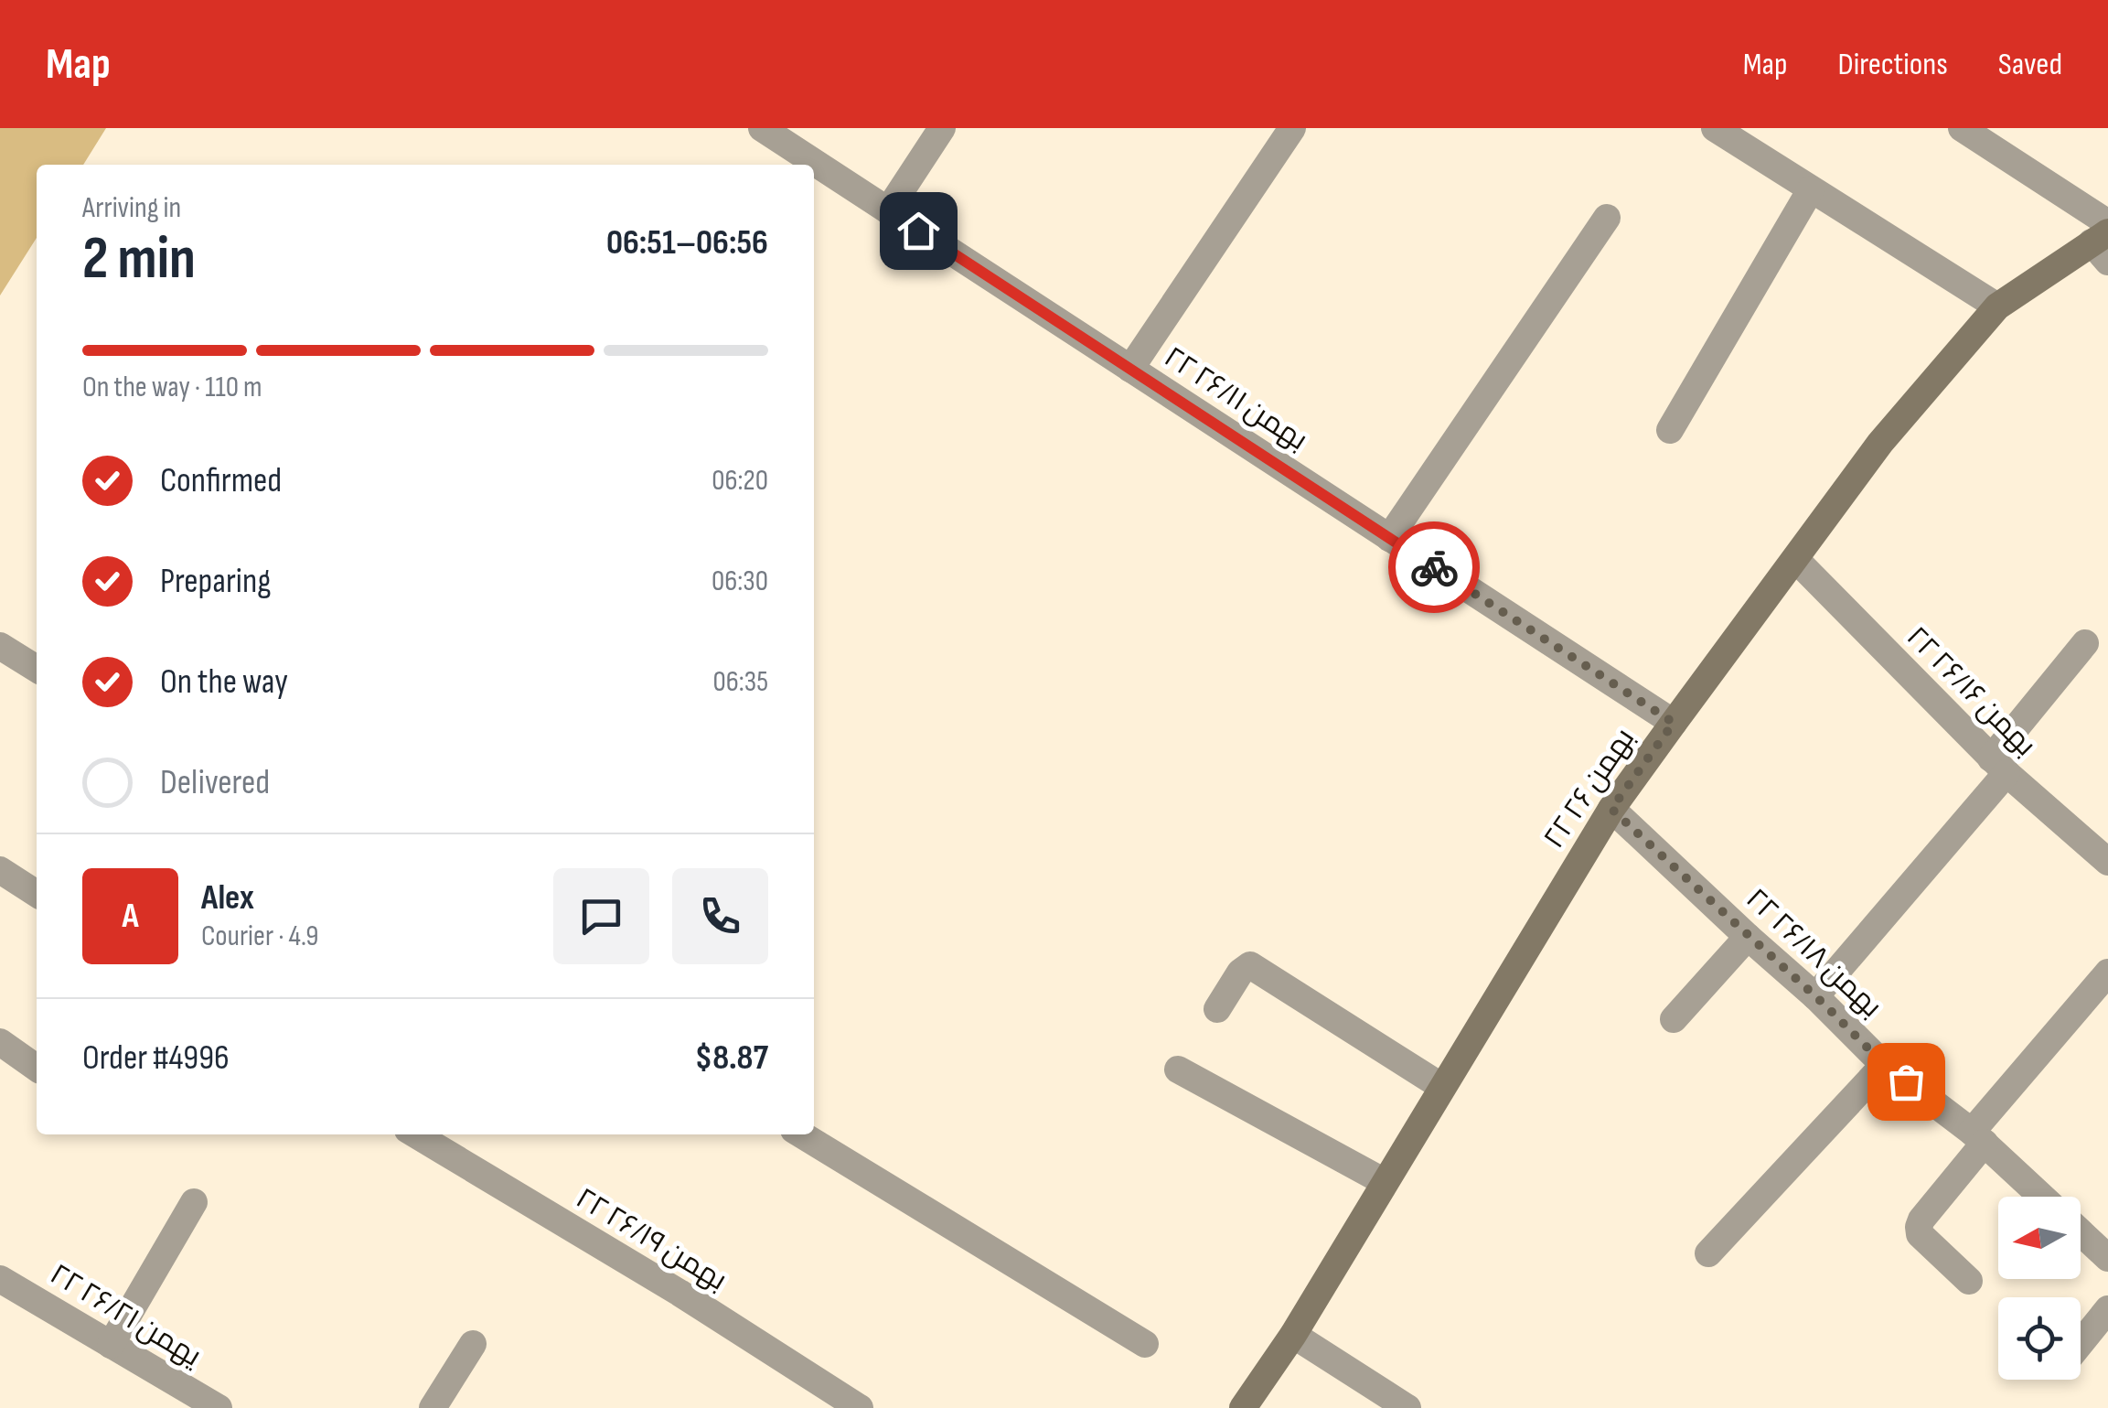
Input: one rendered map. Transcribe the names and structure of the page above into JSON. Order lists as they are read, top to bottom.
{
  "streets": {
    "street": [
      "۲۲ بهمن ۲۶/۱۱",
      "۲۲ بهمن ۲۶/۱۶",
      "۲۲ بهمن ۲۶",
      "۲۲ بهمن ۲۶/۱۸",
      "۲۲ بهمن ۲۶/۱۹",
      "۲۲ یهمن ۲۶/۲۱"
    ]
  },
  "crossings": [
    ["۲۲ بهمن ۲۶/۱۱", "۲۲ بهمن ۲۶"],
    ["۲۲ بهمن ۲۶/۱۶", "۲۲ بهمن ۲۶"],
    ["۲۲ بهمن ۲۶", "۲۲ بهمن ۲۶/۱۸"]
  ],
  "north": "left",
  "page": {
    "header": "Map",
    "nav": ["Map", "Directions", "Saved"],
    "heading": ["2 min", "Arriving in", "06:51–06:56"],
    "panel": [
      "Alex",
      "Courier · 4.9",
      "Order #4996",
      "$8.87"
    ],
    "bar": "On the way · 110 m",
    "list": [
      ["Confirmed", "06:20"],
      ["Preparing", "06:30"],
      ["On the way", "06:35"],
      "Delivered"
    ],
    "round": "A"
  }
}
